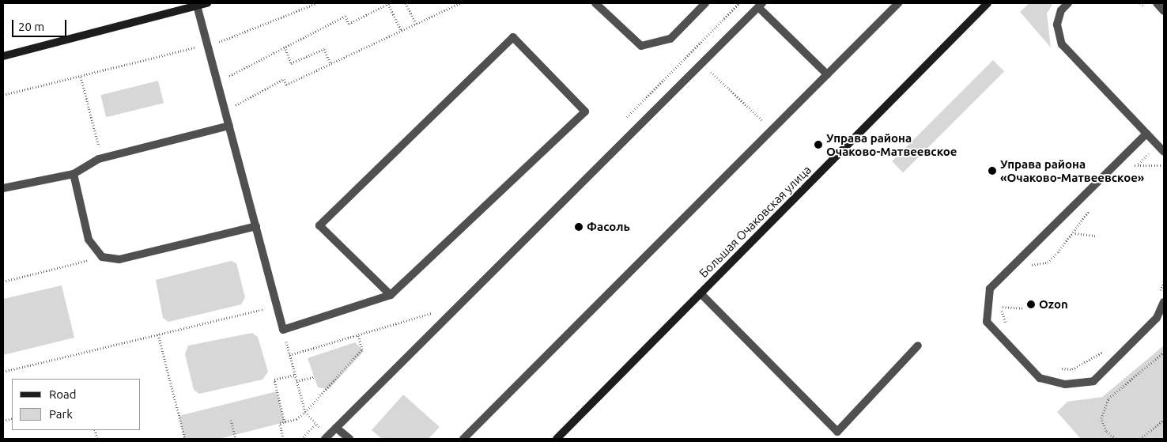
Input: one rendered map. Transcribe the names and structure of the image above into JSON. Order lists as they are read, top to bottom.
{
  "streets": {
    "street": ["Большая Очаковская улица"]
  },
  "places": [
    "Управа района Очаково-Матвеевское",
    "Управа района «Очаково-Матвеевское»",
    "Фасоль",
    "Ozon"
  ],
  "legend": ["Road", "Park"],
  "scale_bar": "20 m"
}
